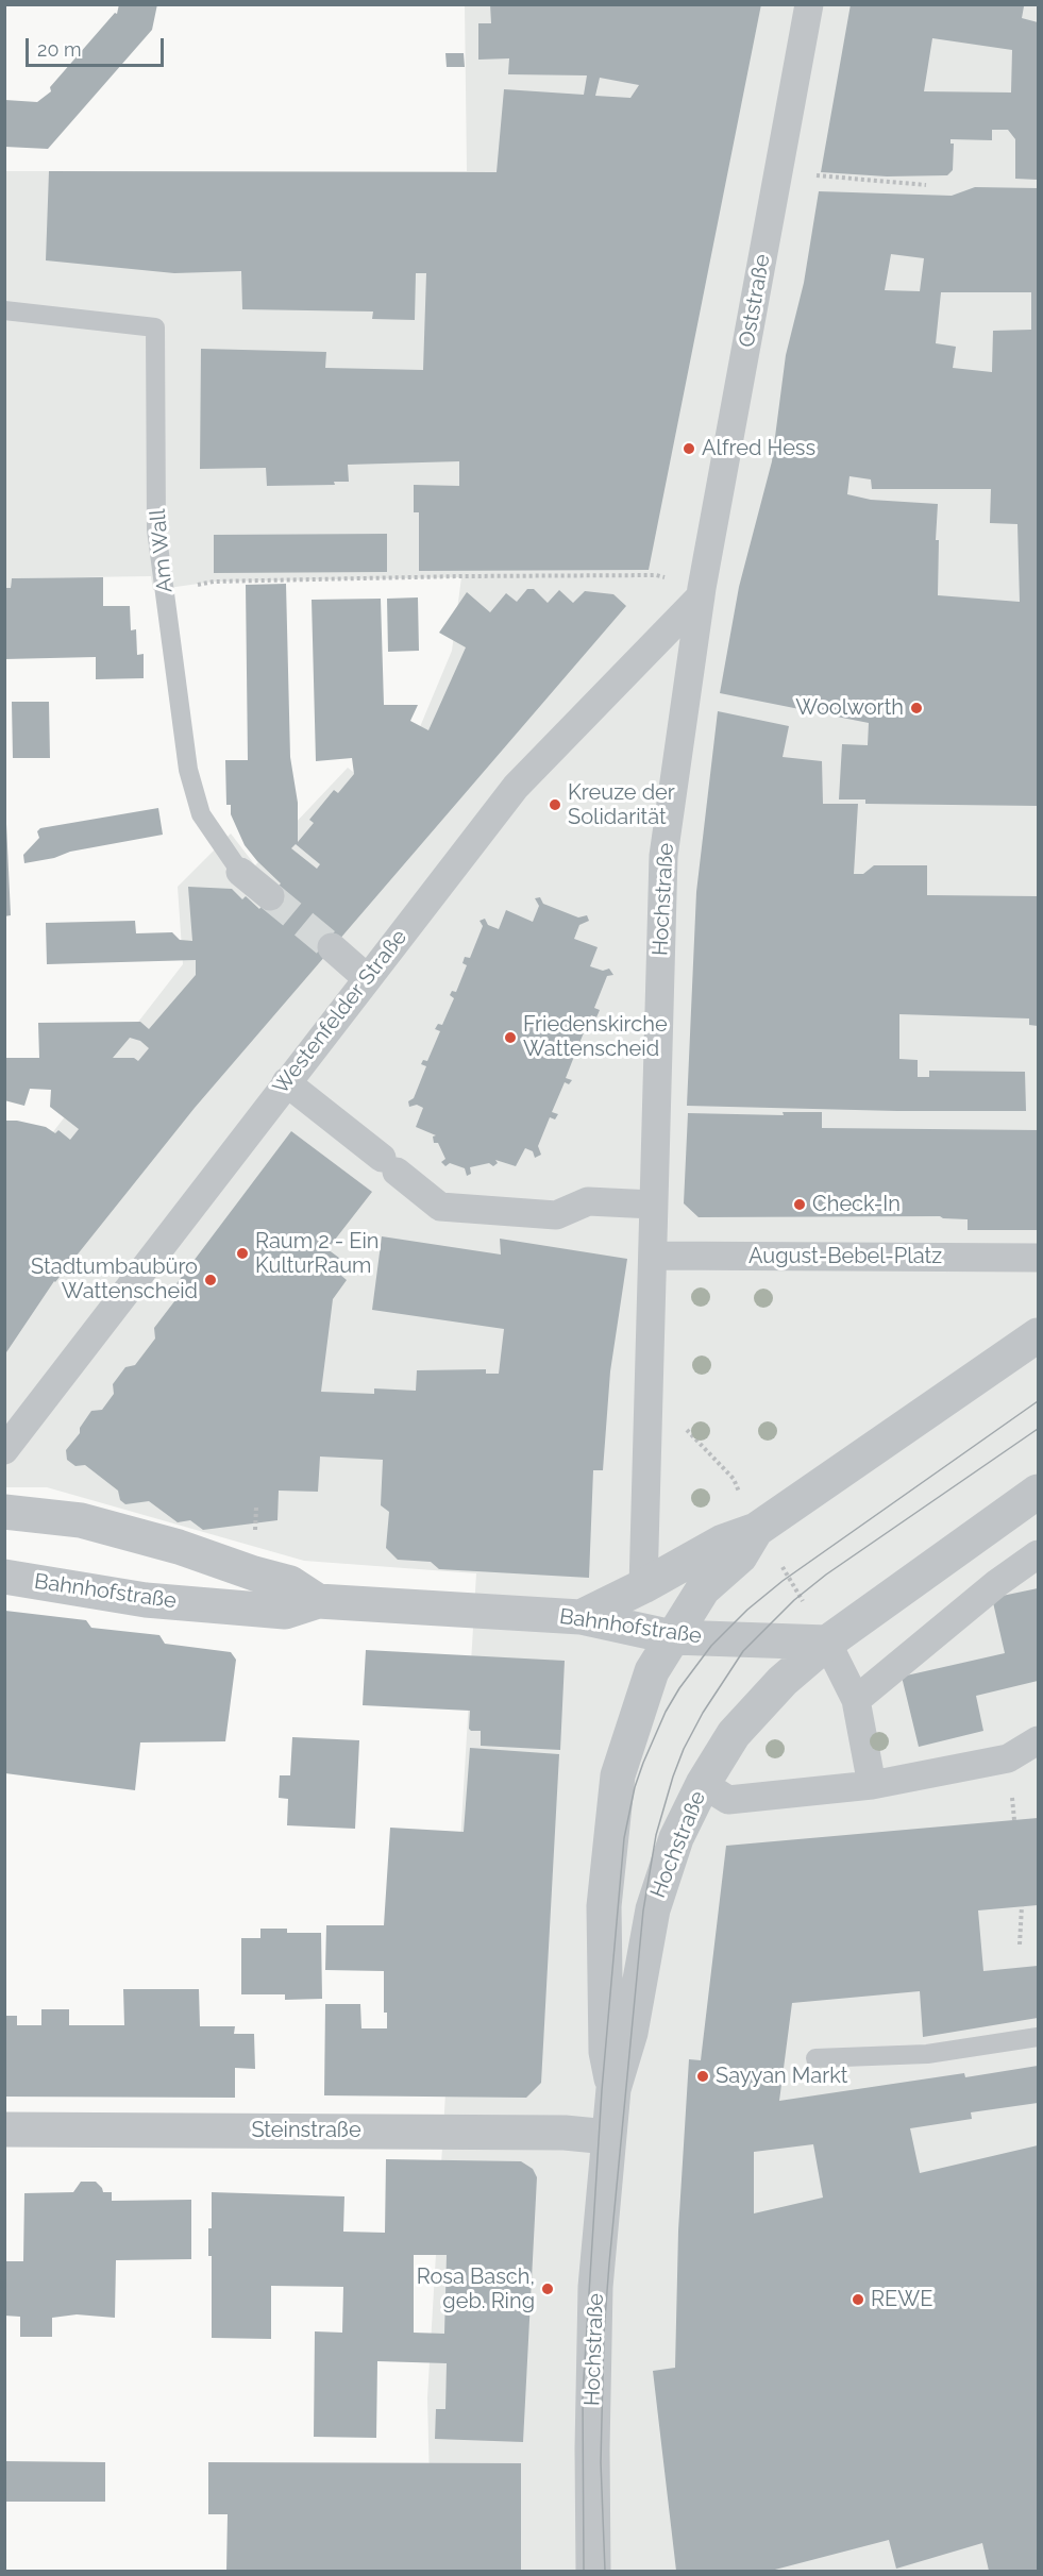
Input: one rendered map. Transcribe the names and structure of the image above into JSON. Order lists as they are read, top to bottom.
{
  "streets": {
    "street": [
      "Oststraße",
      "Am Wall",
      "Hochstraße",
      "Westenfelder Straße",
      "August-Bebel-Platz",
      "Bahnhofstraße",
      "Steinstraße"
    ]
  },
  "crossings": [
    ["Oststraße", "Hochstraße"],
    ["Oststraße", "Westenfelder Straße"],
    ["Hochstraße", "Westenfelder Straße"],
    ["Hochstraße", "August-Bebel-Platz"],
    ["Hochstraße", "Bahnhofstraße"],
    ["Hochstraße", "Steinstraße"]
  ],
  "places": [
    "Alfred Hess",
    "Woolworth",
    "Kreuze der Solidarität",
    "Friedenskirche Wattenscheid",
    "Check-In",
    "Raum 2 - Ein KulturRaum",
    "Stadtumbaubüro Wattenscheid",
    "Sayyan Markt",
    "Rosa Basch, geb. Ring",
    "REWE"
  ],
  "scale_bar": "20 m"
}
